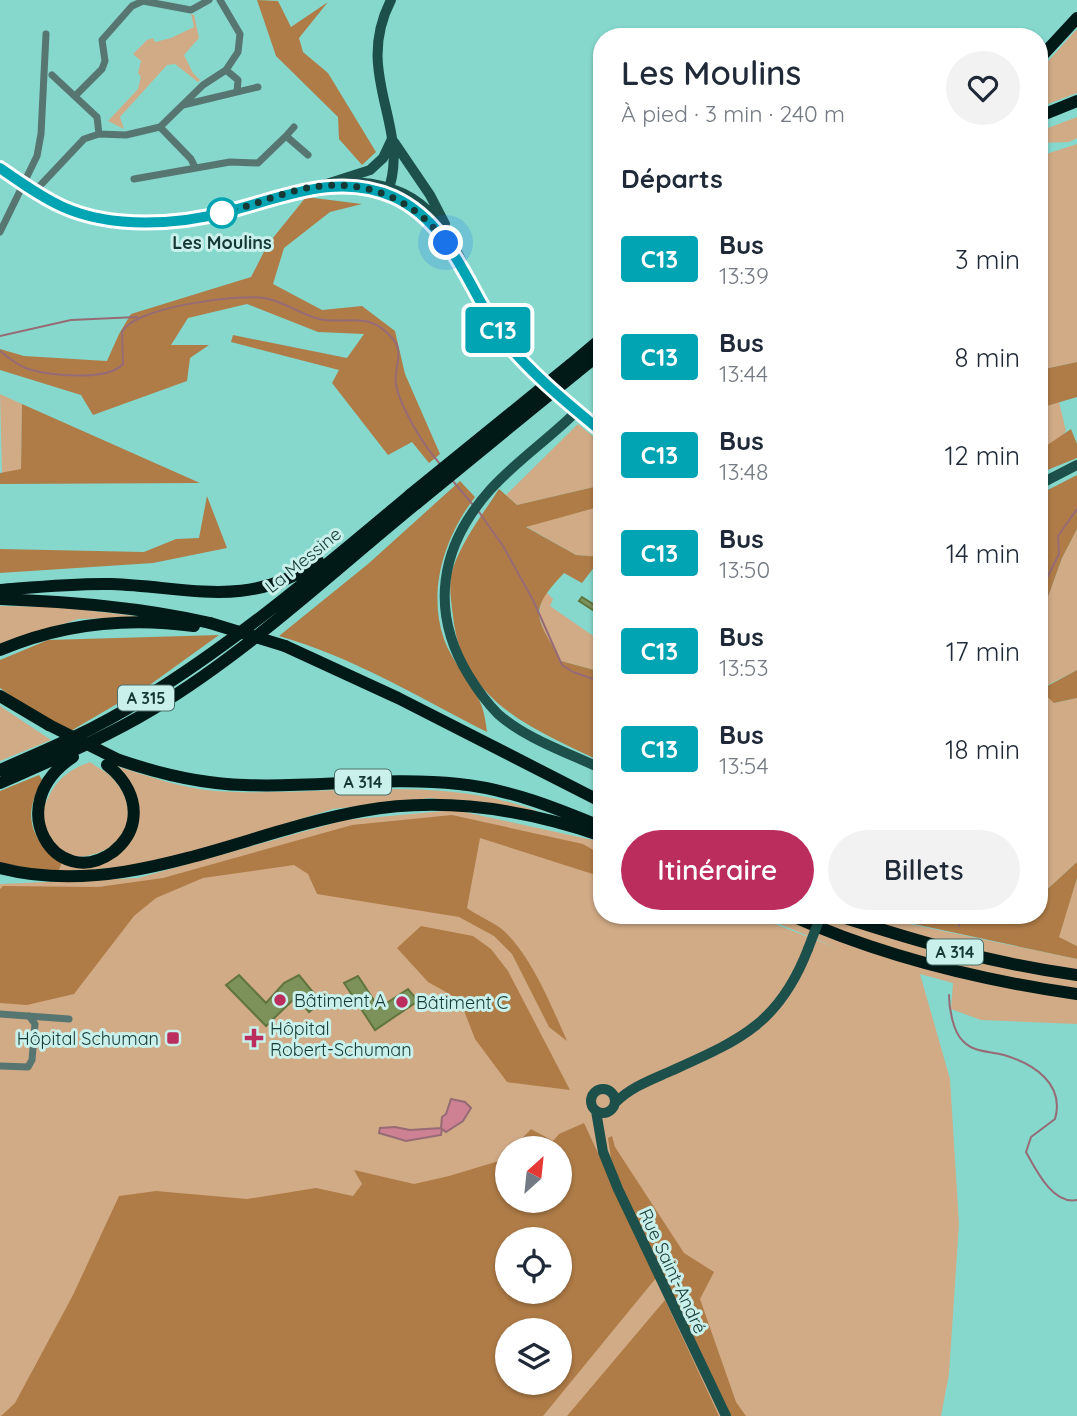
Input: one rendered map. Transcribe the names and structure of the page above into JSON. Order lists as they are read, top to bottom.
{
  "streets": {
    "highway": ["La Messine", "A 315", "A 314"],
    "main road": ["Rue Saint-André"]
  },
  "places": {
    "other": ["Les Moulins", "Bâtiment A", "Bâtiment C"],
    "transit": ["Hôpital Schuman"],
    "health": ["Hôpital Robert-Schuman"]
  },
  "lines": ["bus line C13"],
  "north": "top right",
  "page": {
    "on_map": "C13",
    "heading": [
      ["Les Moulins", "À pied · 3 min · 240 m"],
      "Départs"
    ],
    "list": [
      {
        "mark": "C13",
        "name": "Bus",
        "note": "13:39",
        "value": "3 min"
      },
      {
        "mark": "C13",
        "name": "Bus",
        "note": "13:44",
        "value": "8 min"
      },
      {
        "mark": "C13",
        "name": "Bus",
        "note": "13:48",
        "value": "12 min"
      },
      {
        "mark": "C13",
        "name": "Bus",
        "note": "13:50",
        "value": "14 min"
      },
      {
        "mark": "C13",
        "name": "Bus",
        "note": "13:53",
        "value": "17 min"
      },
      {
        "mark": "C13",
        "name": "Bus",
        "note": "13:54",
        "value": "18 min"
      }
    ],
    "buttons": ["Itinéraire", "Billets"]
  }
}
